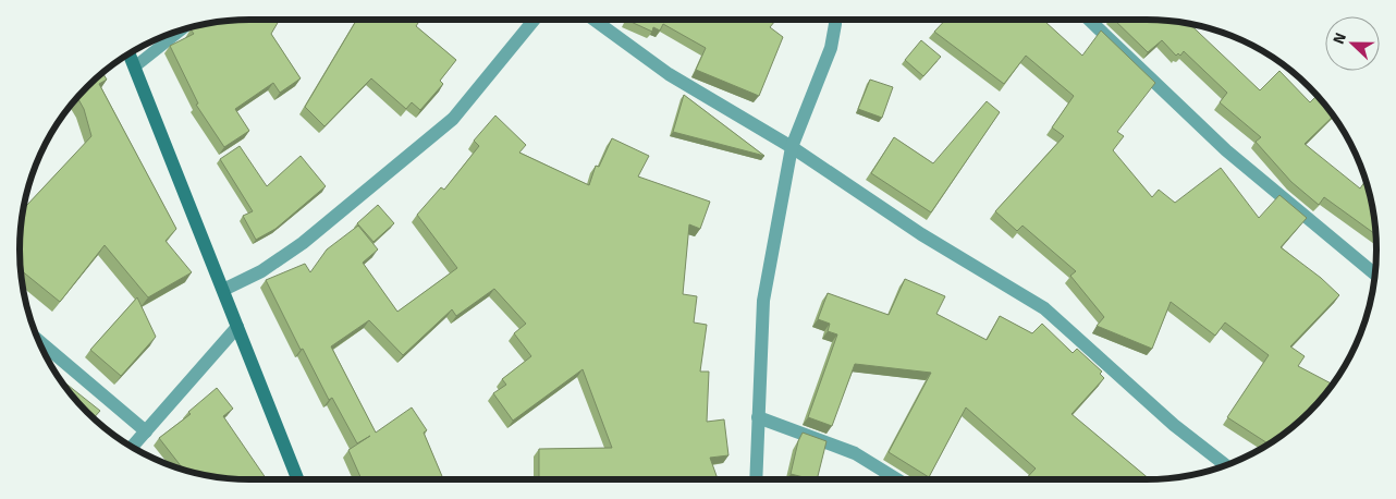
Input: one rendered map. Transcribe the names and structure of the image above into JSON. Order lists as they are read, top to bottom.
{
  "north": "left"
}
